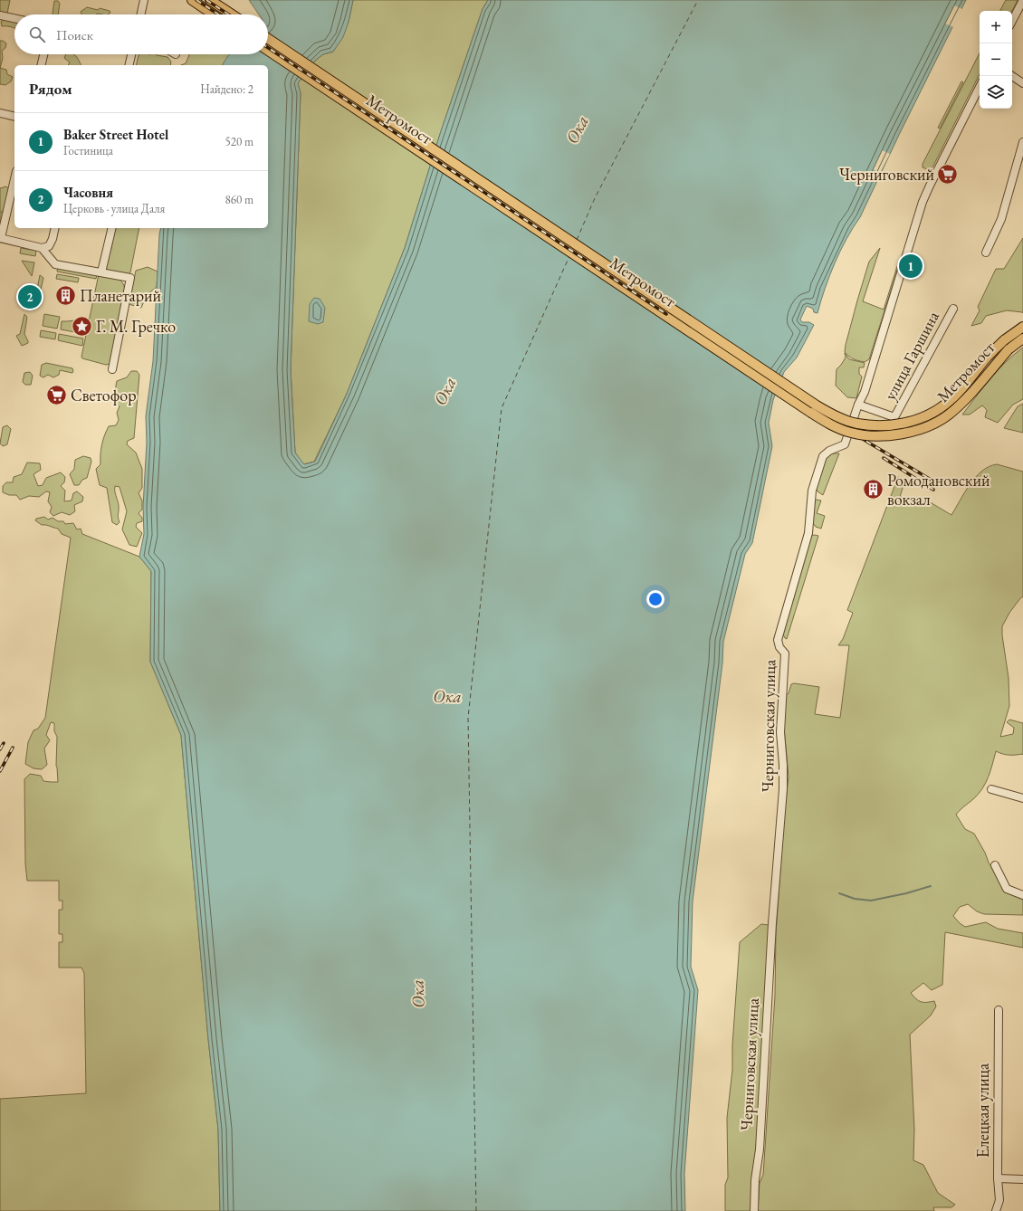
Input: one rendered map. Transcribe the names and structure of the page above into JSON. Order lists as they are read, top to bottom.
{
  "streets": {
    "main road": ["Метромост"],
    "street": ["улица Гаршина", "Черниговская улица", "Елецкая улица"]
  },
  "crossings": [
    ["улица Гаршина", "Черниговская улица"]
  ],
  "water": ["Ока"],
  "places": {
    "supermarket": ["Черниговский", "Светофор"],
    "building": ["Планетарий", "Ромодановский вокзал"],
    "place": ["Г. М. Гречко"]
  },
  "page": {
    "map_buttons": ["+", "−"],
    "search": "Поиск",
    "heading": ["Рядом", "Найдено: 2"],
    "list": [
      {
        "mark": "1",
        "name": "Baker Street Hotel",
        "note": "Гостиница",
        "value": "520 m"
      },
      {
        "mark": "2",
        "name": "Часовня",
        "note": "Церковь · улица Даля",
        "value": "860 m"
      }
    ],
    "pins": ["1", "2"]
  }
}
